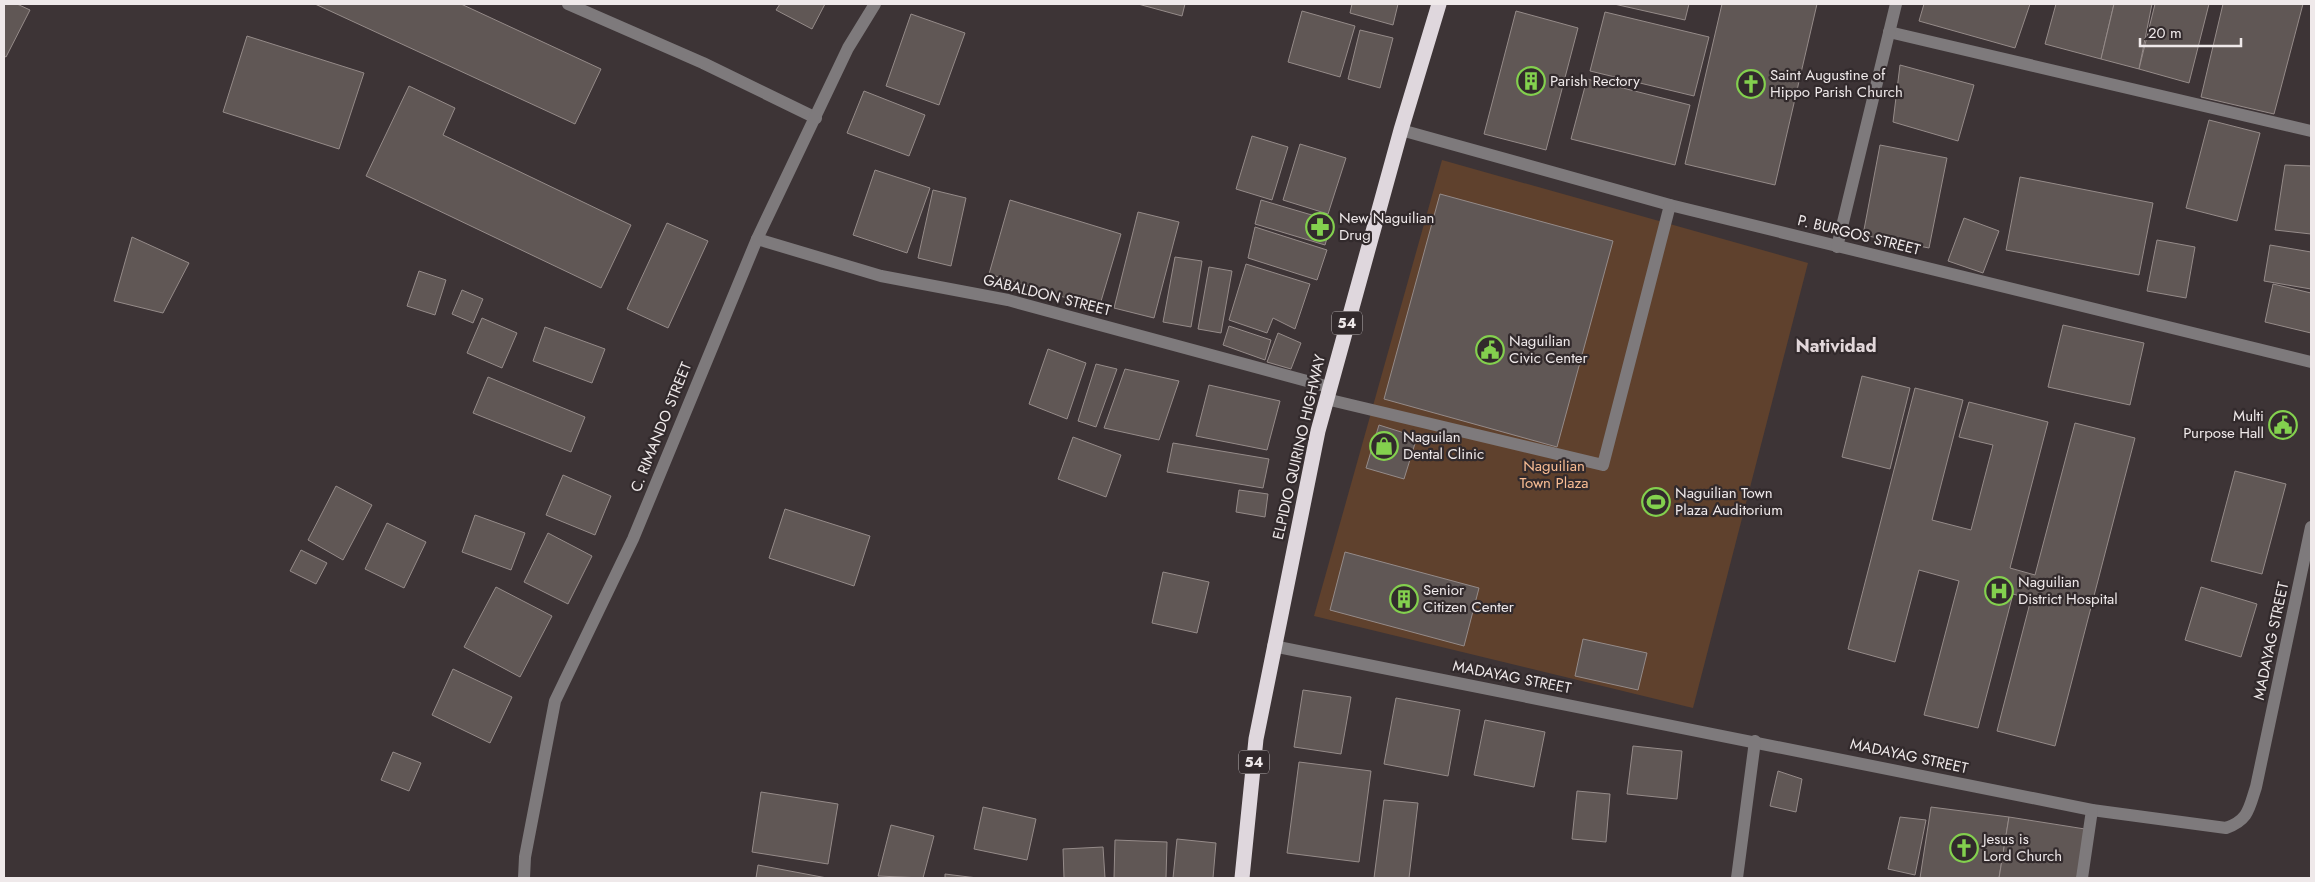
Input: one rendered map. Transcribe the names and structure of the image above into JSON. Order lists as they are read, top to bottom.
{
  "streets": {
    "highway": ["54", "ELPIDIO QUIRINO HIGHWAY"],
    "street": [
      "P. BURGOS STREET",
      "GABALDON STREET",
      "C. RIMANDO STREET",
      "MADAYAG STREET"
    ]
  },
  "crossings": [
    ["P. BURGOS STREET", "GABALDON STREET"],
    ["P. BURGOS STREET", "ELPIDIO QUIRINO HIGHWAY"],
    ["GABALDON STREET", "C. RIMANDO STREET"],
    ["GABALDON STREET", "ELPIDIO QUIRINO HIGHWAY"],
    ["ELPIDIO QUIRINO HIGHWAY", "MADAYAG STREET"]
  ],
  "districts": ["Natividad"],
  "parks": ["Naguilian Town Plaza"],
  "places": {
    "building": ["Parish Rectory", "Senior Citizen Center"],
    "church": ["Saint Augustine of Hippo Parish Church", "Jesus is Lord Church"],
    "pharmacy": ["New Naguilian Drug"],
    "public building": ["Naguilian Civic Center", "Multi Purpose Hall"],
    "shop": ["Naguilan Dental Clinic"],
    "sports": ["Naguilian Town Plaza Auditorium"],
    "hospital": ["Naguilian District Hospital"]
  },
  "scale_bar": "20 m"
}
